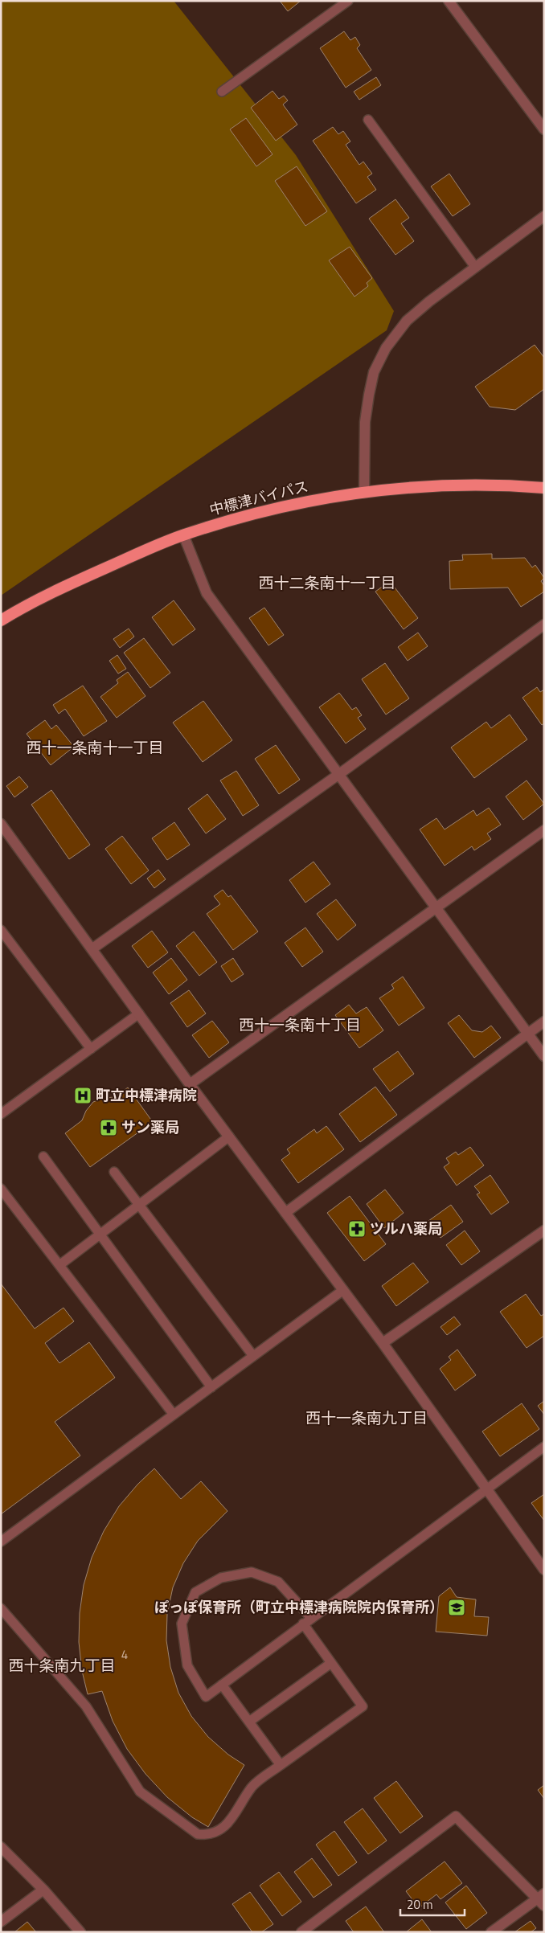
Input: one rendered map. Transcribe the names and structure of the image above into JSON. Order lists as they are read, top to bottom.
{
  "streets": {
    "highway": ["中標津バイパス"]
  },
  "districts": [
    "西十二条南十一丁目",
    "西十一条南十一丁目",
    "西十一条南十丁目",
    "西十一条南九丁目",
    "西十条南九丁目"
  ],
  "places": {
    "hospital": ["町立中標津病院"],
    "pharmacy": ["サン薬局", "ツルハ薬局"],
    "school or university": ["ぽっぽ保育所（町立中標津病院院内保育所）"]
  },
  "house_numbers": ["4"],
  "scale_bar": "20 m"
}
